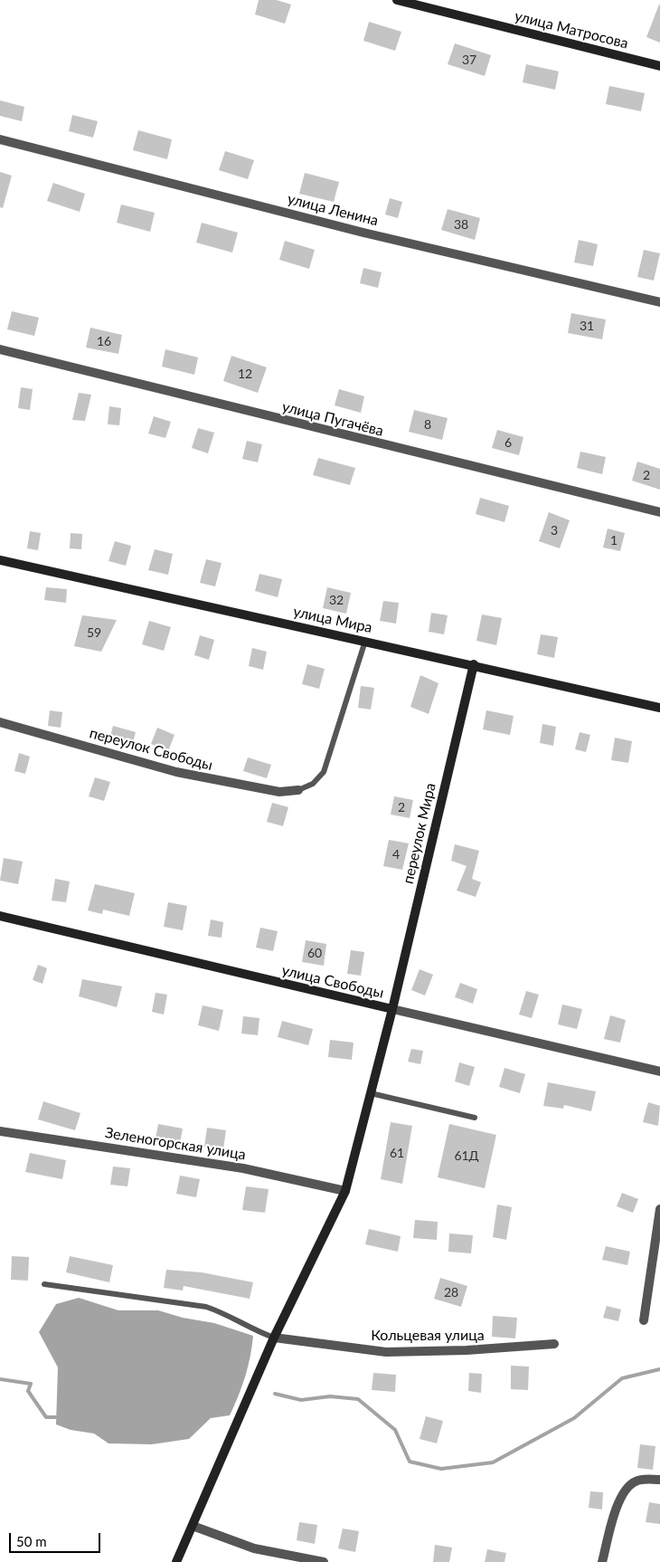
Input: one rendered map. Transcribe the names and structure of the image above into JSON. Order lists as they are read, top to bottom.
{
  "streets": {
    "street": [
      "улица Матросова",
      "улица Ленина",
      "улица Пугачёва",
      "улица Мира",
      "переулок Свободы",
      "переулок Мира",
      "улица Свободы",
      "Зеленогорская улица",
      "Кольцевая улица"
    ]
  },
  "crossings": [
    ["улица Мира", "переулок Мира"],
    ["переулок Мира", "улица Свободы"],
    ["переулок Мира", "Зеленогорская улица"],
    ["переулок Мира", "Кольцевая улица"]
  ],
  "house_numbers": [
    "37",
    "38",
    "31",
    "16",
    "12",
    "8",
    "6",
    "2",
    "3",
    "1",
    "32",
    "59",
    "2",
    "4",
    "60",
    "61",
    "61Д",
    "28"
  ],
  "scale_bar": "50 m"
}
